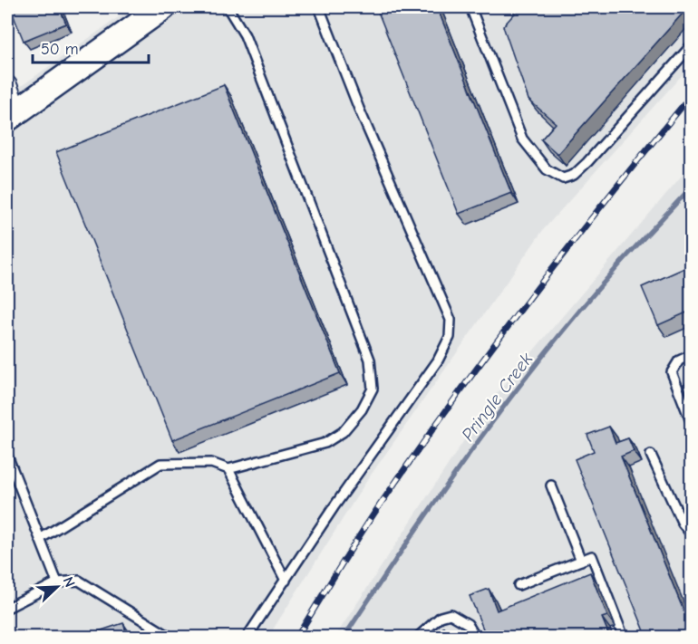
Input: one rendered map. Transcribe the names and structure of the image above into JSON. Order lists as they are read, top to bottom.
{
  "water": ["Pringle Creek"],
  "scale_bar": "50 m",
  "north": "top right"
}
